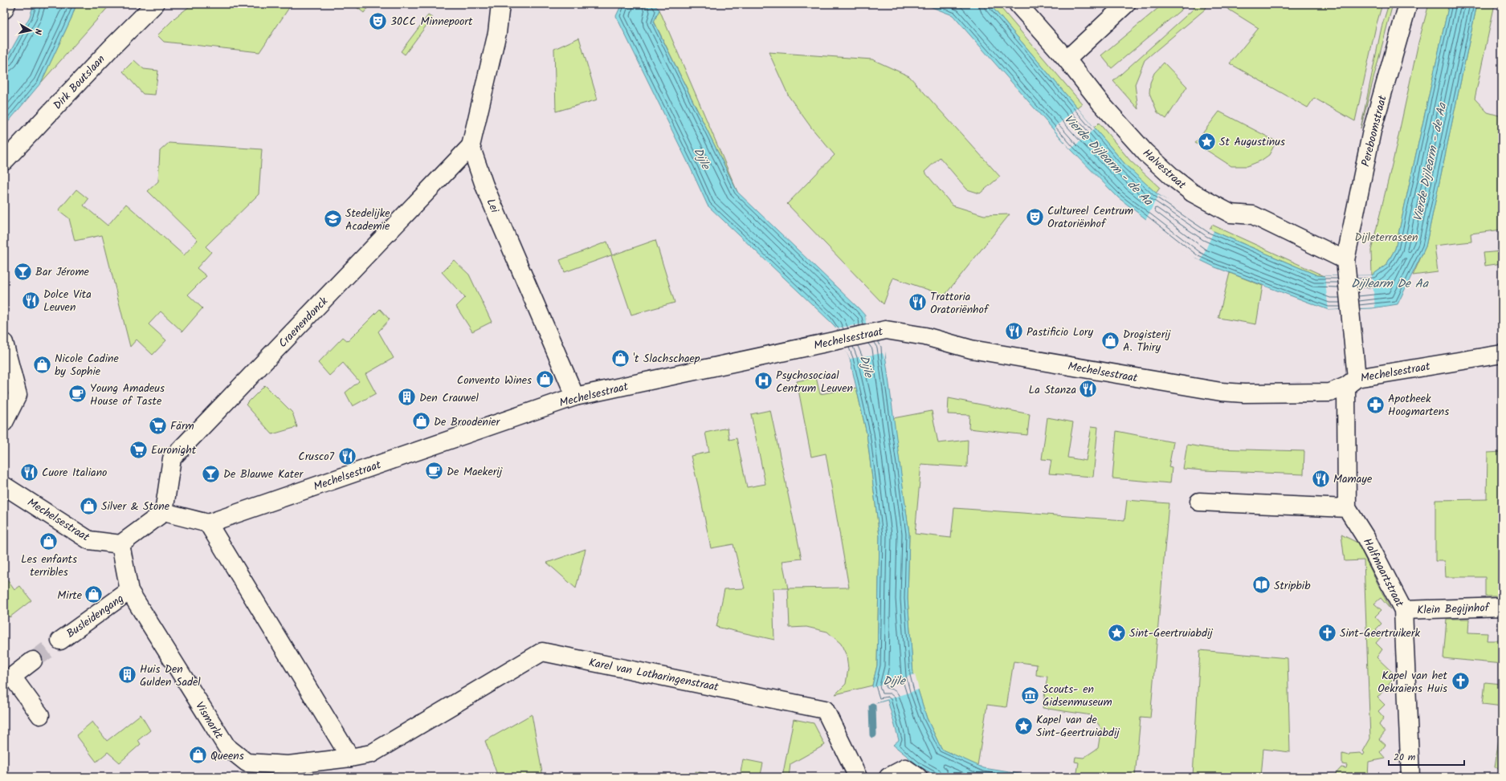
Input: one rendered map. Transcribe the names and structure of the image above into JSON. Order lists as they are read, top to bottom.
{
  "streets": {
    "street": [
      "Dirk Boutslaan",
      "Pereboomstraat",
      "Halvestraat",
      "Lei",
      "Craenendonck",
      "Mechelsestraat",
      "Halfmaartstraat",
      "Klein Begijnhof",
      "Busleidengang",
      "Karel van Lotharingenstraat",
      "Vismarkt"
    ]
  },
  "crossings": [
    ["Pereboomstraat", "Halvestraat"],
    ["Pereboomstraat", "Mechelsestraat"],
    ["Lei", "Craenendonck"],
    ["Lei", "Mechelsestraat"],
    ["Mechelsestraat", "Vismarkt"],
    ["Halfmaartstraat", "Klein Begijnhof"],
    ["Busleidengang", "Vismarkt"],
    ["Karel van Lotharingenstraat", "Vismarkt"]
  ],
  "water": ["Dijle", "Vierde Dijlearm - de Aa", "Dijlearm De Aa"],
  "parks": ["Dijleterrassen"],
  "places": {
    "theatre": ["30CC Minnepoort", "Cultureel Centrum Oratoriënhof"],
    "place": ["St Augustinus", "Sint-Geertruiabdij", "Kapel van de Sint-Geertruiabdij"],
    "school or university": ["Stedelijke Academie"],
    "bar": ["Bar Jérome", "De Blauwe Kater"],
    "restaurant": [
      "Dolce Vita Leuven",
      "Trattoria Oratoriënhof",
      "Pastificio Lory",
      "La Stanza",
      "Crusco7",
      "Cuore Italiano",
      "Mamaye"
    ],
    "shop": [
      "Drogisterij A. Thiry",
      "'t Slachschaep",
      "Nicole Cadine by Sophie",
      "Convento Wines",
      "De Broodenier",
      "Silver & Stone",
      "Les enfants terribles",
      "Mirte",
      "Queens"
    ],
    "hospital": ["Psychosociaal Centrum Leuven"],
    "cafe": ["Young Amadeus House of Taste", "De Maekerij"],
    "building": ["Den Crauwel", "Huis Den Gulden Sadel"],
    "pharmacy": ["Apotheek Hoogmartens"],
    "supermarket": ["Färm", "Euronight"],
    "library": ["Stripbib"],
    "church": ["Sint-Geertruikerk", "Kapel van het Oekraïens Huis"],
    "museum": ["Scouts- en Gidsenmuseum"]
  },
  "scale_bar": "20 m",
  "north": "right"
}
